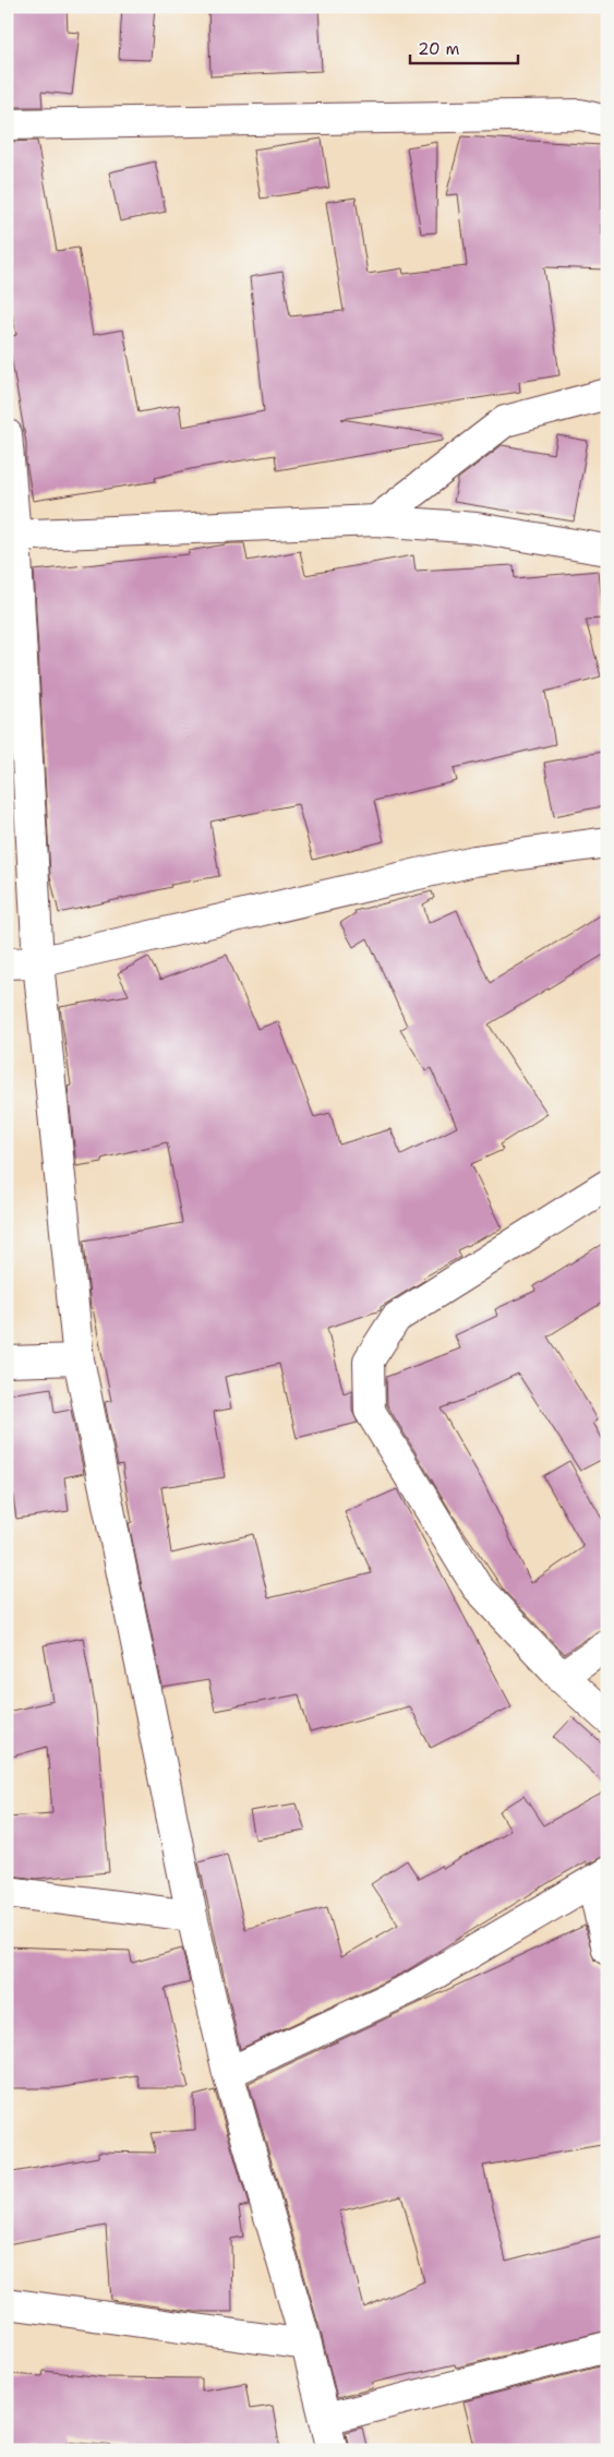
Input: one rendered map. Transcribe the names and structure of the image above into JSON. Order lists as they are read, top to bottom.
{
  "scale_bar": "20 m"
}
